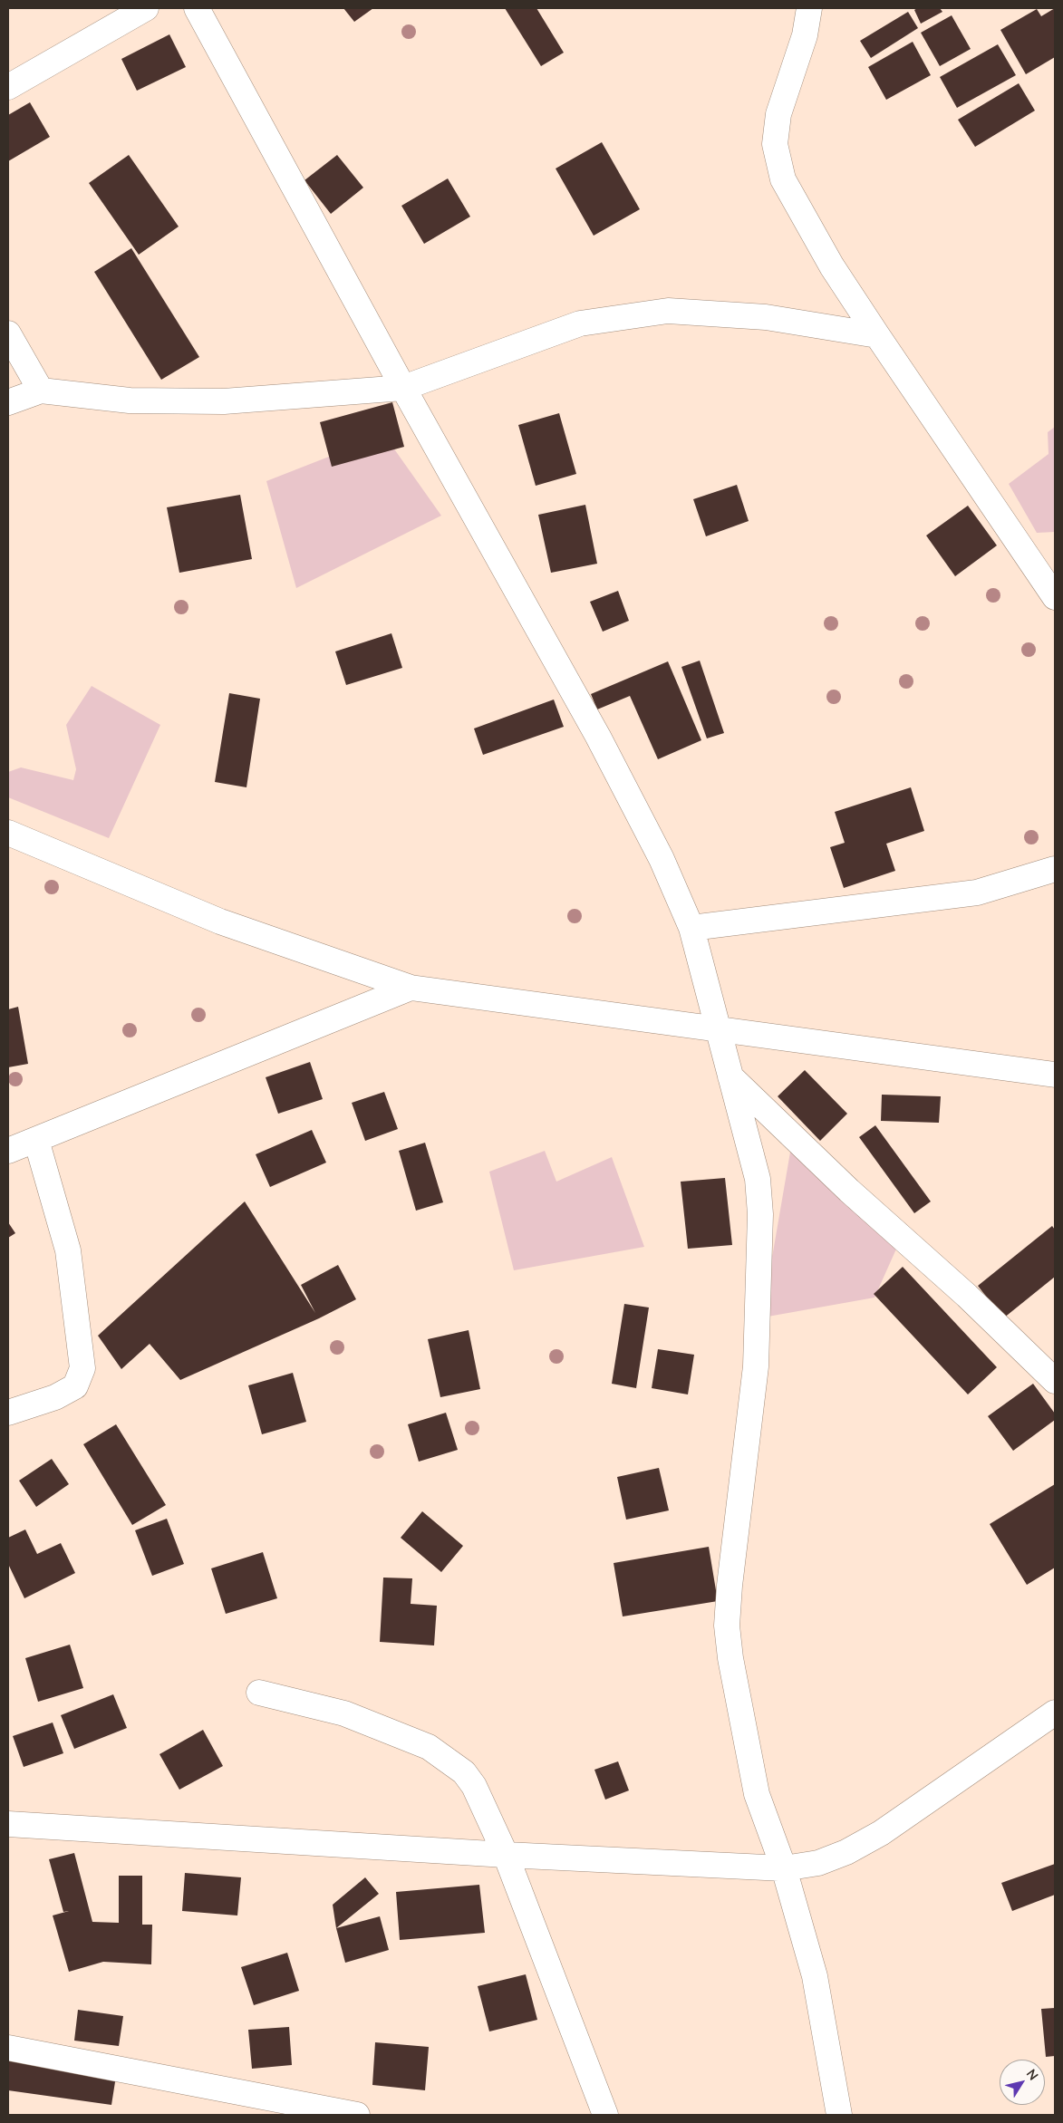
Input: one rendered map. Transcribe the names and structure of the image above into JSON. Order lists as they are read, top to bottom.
{
  "north": "top right"
}
